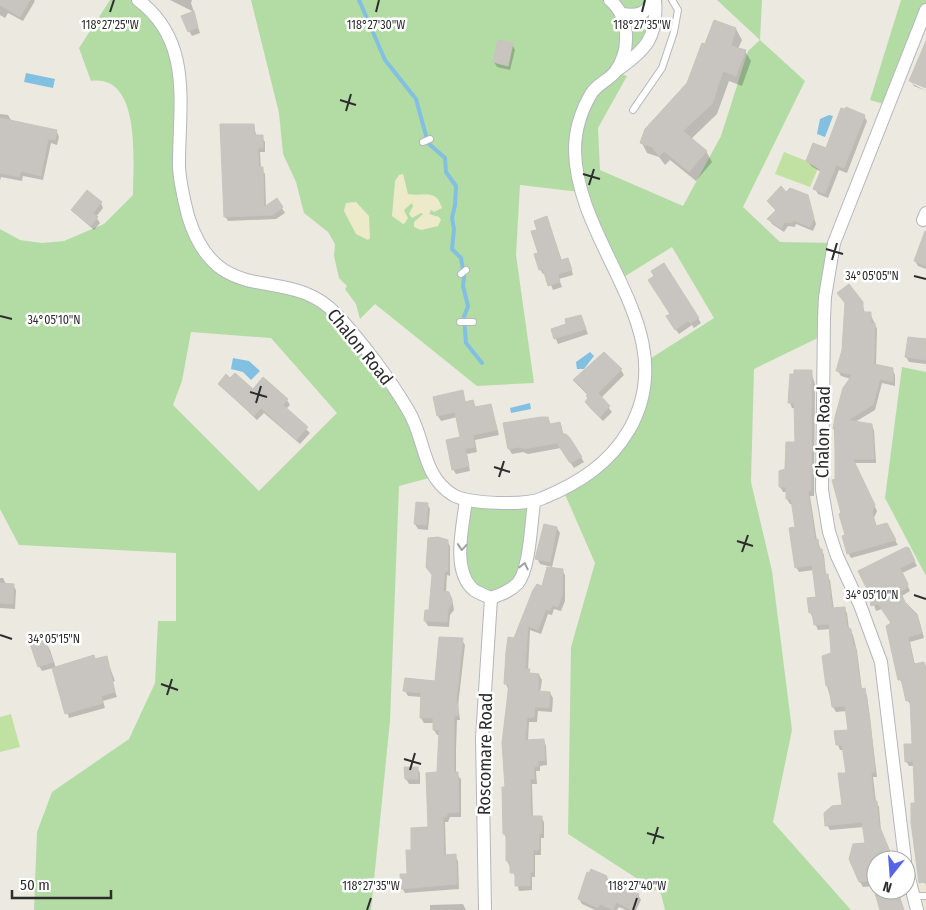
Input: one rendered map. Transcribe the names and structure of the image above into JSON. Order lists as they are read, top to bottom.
{
  "streets": {
    "street": ["Chalon Road", "Roscomare Road"]
  },
  "scale_bar": "50 m",
  "north": "bottom",
  "coordinates": [
    "118°27'25\"W",
    "118°27'30\"W",
    "118°27'35\"W",
    "34°05'05\"N",
    "34°05'10\"N",
    "34°05'15\"N",
    "118°27'40\"W"
  ]
}
